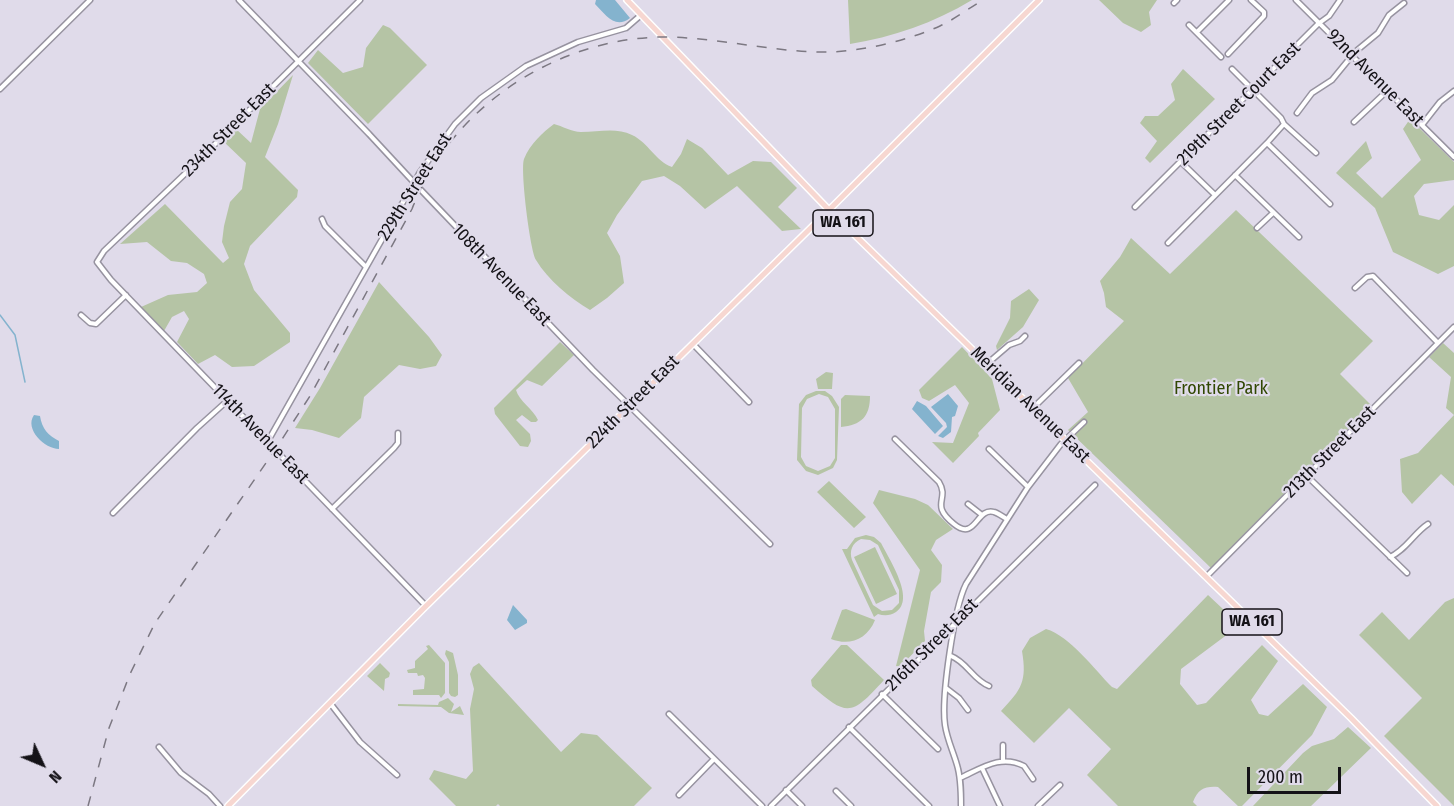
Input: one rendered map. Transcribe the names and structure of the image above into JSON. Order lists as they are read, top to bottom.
{
  "streets": {
    "main road": ["WA 161", "224th Street East", "Meridian Avenue East"],
    "street": [
      "92nd Avenue East",
      "219th Street Court East",
      "234th Street East",
      "229th Street East",
      "108th Avenue East",
      "114th Avenue East",
      "213th Street East",
      "216th Street East"
    ]
  },
  "crossings": [
    ["92nd Avenue East", "219th Street Court East"],
    ["234th Street East", "108th Avenue East"],
    ["234th Street East", "114th Avenue East"],
    ["229th Street East", "108th Avenue East"],
    ["229th Street East", "Meridian Avenue East"],
    ["229th Street East", "114th Avenue East"],
    ["108th Avenue East", "224th Street East"],
    ["224th Street East", "Meridian Avenue East"],
    ["224th Street East", "114th Avenue East"],
    ["Meridian Avenue East", "213th Street East"]
  ],
  "parks": ["Frontier Park"],
  "scale_bar": "200 m",
  "north": "bottom right"
}
